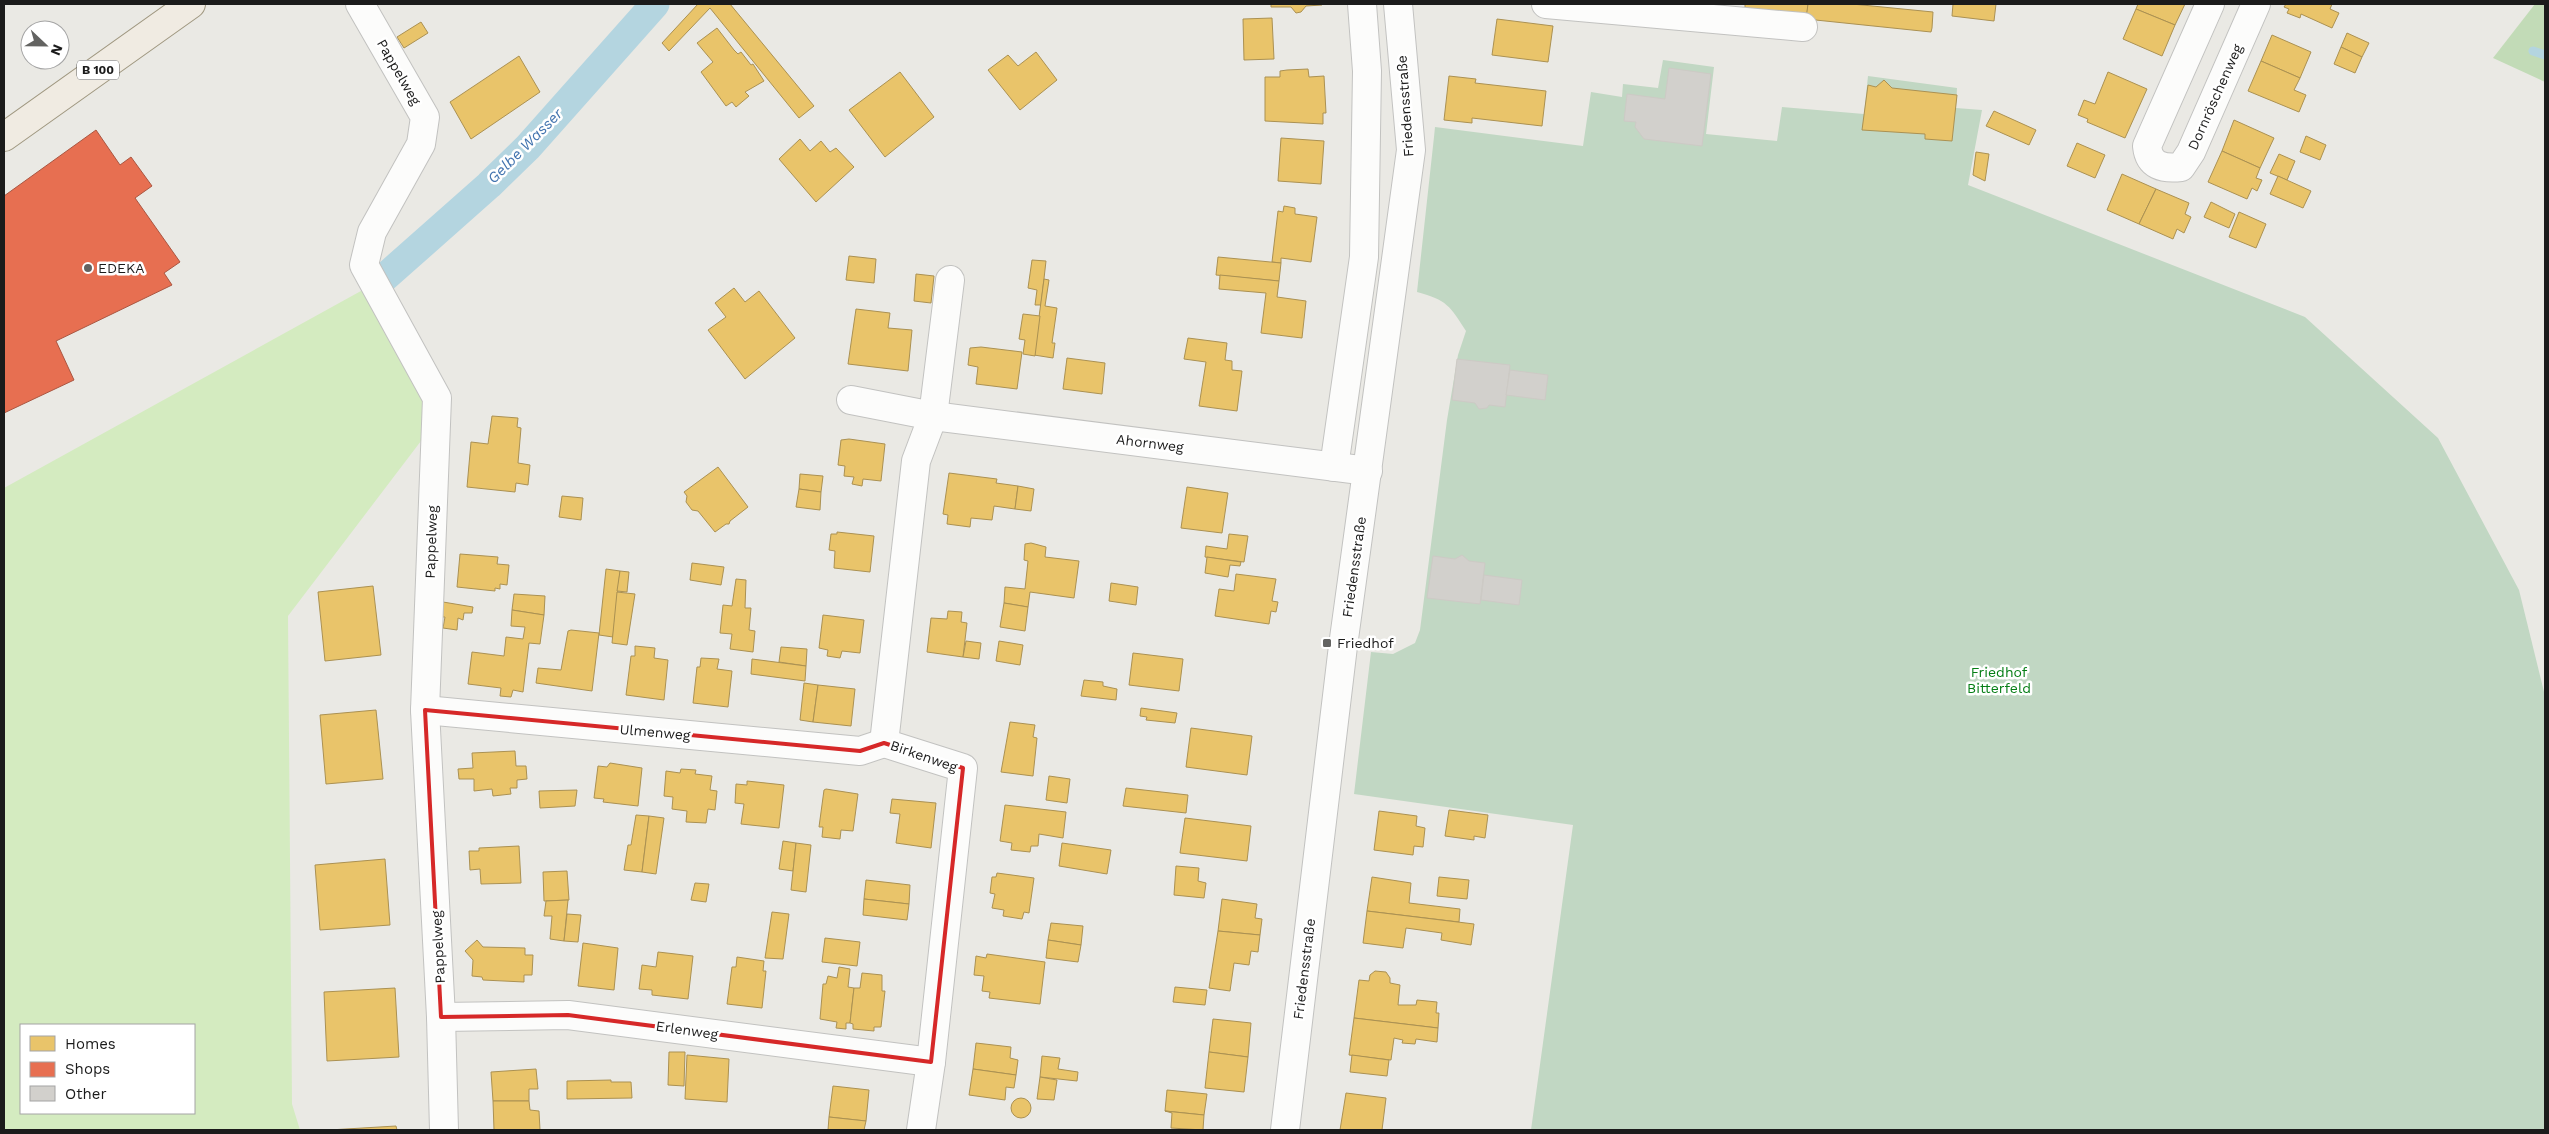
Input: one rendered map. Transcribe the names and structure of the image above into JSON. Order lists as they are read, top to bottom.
{
  "streets": {
    "main road": ["B 100"],
    "street": [
      "Pappelweg",
      "Dornröschenweg",
      "Friedensstraße",
      "Ahornweg",
      "Ulmenweg",
      "Birkenweg",
      "Erlenweg"
    ]
  },
  "crossings": [
    ["Pappelweg", "Ulmenweg"],
    ["Pappelweg", "Erlenweg"],
    ["Friedensstraße", "Ahornweg"],
    ["Ahornweg", "Birkenweg"],
    ["Ulmenweg", "Birkenweg"],
    ["Birkenweg", "Erlenweg"]
  ],
  "water": ["Gelbe Wasser"],
  "parks": ["Friedhof Bitterfeld"],
  "places": {
    "other": ["EDEKA"],
    "transit": ["Friedhof"]
  },
  "legend": ["Homes", "Shops", "Other"],
  "north": "right"
}
